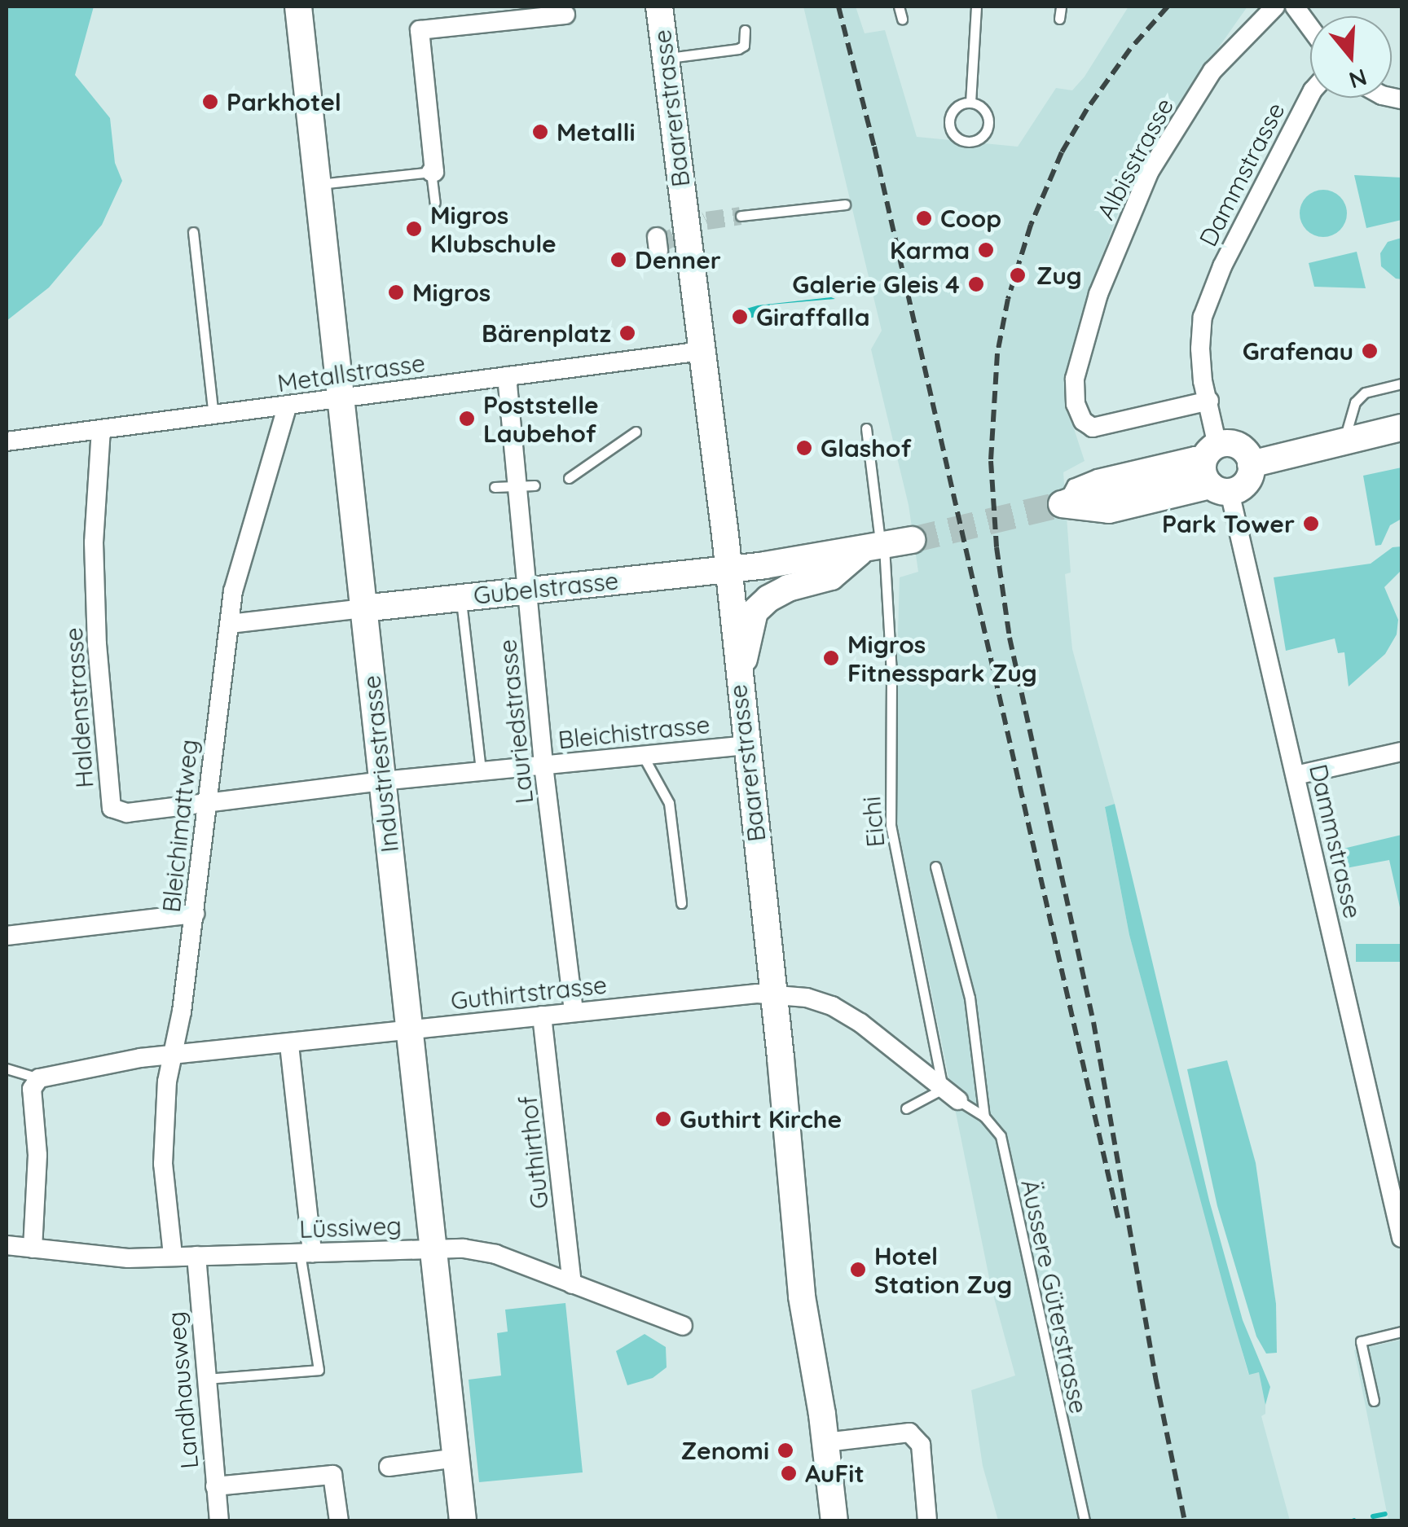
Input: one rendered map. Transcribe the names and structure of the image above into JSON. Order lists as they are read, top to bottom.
{
  "streets": {
    "street": [
      "Baarerstrasse",
      "Albisstrasse",
      "Dammstrasse",
      "Metallstrasse",
      "Gubelstrasse",
      "Haldenstrasse",
      "Lauriedstrasse",
      "Bleichistrasse",
      "Industriestrasse",
      "Bleichimattweg",
      "Guthirtstrasse",
      "Guthirthof",
      "Lüssiweg",
      "Landhausweg"
    ],
    "lane": ["Eichi", "Äussere Güterstrasse"]
  },
  "crossings": [
    ["Baarerstrasse", "Metallstrasse"],
    ["Baarerstrasse", "Gubelstrasse"],
    ["Baarerstrasse", "Bleichistrasse"],
    ["Baarerstrasse", "Guthirtstrasse"],
    ["Albisstrasse", "Dammstrasse"],
    ["Metallstrasse", "Haldenstrasse"],
    ["Metallstrasse", "Lauriedstrasse"],
    ["Metallstrasse", "Industriestrasse"],
    ["Metallstrasse", "Bleichimattweg"],
    ["Gubelstrasse", "Lauriedstrasse"],
    ["Gubelstrasse", "Industriestrasse"],
    ["Gubelstrasse", "Eichi"],
    ["Gubelstrasse", "Bleichimattweg"],
    ["Haldenstrasse", "Bleichistrasse"],
    ["Haldenstrasse", "Industriestrasse"],
    ["Haldenstrasse", "Bleichimattweg"],
    ["Lauriedstrasse", "Bleichistrasse"],
    ["Lauriedstrasse", "Guthirtstrasse"],
    ["Bleichistrasse", "Industriestrasse"],
    ["Industriestrasse", "Guthirtstrasse"],
    ["Industriestrasse", "Lüssiweg"],
    ["Eichi", "Guthirtstrasse"],
    ["Eichi", "Äussere Güterstrasse"],
    ["Bleichimattweg", "Guthirtstrasse"],
    ["Bleichimattweg", "Lüssiweg"],
    ["Guthirtstrasse", "Guthirthof"],
    ["Guthirtstrasse", "Äussere Güterstrasse"],
    ["Guthirthof", "Lüssiweg"],
    ["Lüssiweg", "Landhausweg"]
  ],
  "places": [
    "Parkhotel",
    "Metalli",
    "Coop",
    "Migros Klubschule",
    "Karma",
    "Denner",
    "Zug",
    "Galerie Gleis 4",
    "Migros",
    "Giraffalla",
    "Bärenplatz",
    "Grafenau",
    "Poststelle Laubehof",
    "Glashof",
    "Park Tower",
    "Migros Fitnesspark Zug",
    "Guthirt Kirche",
    "Hotel Station Zug",
    "Zenomi",
    "AuFit"
  ],
  "north": "bottom"
}
